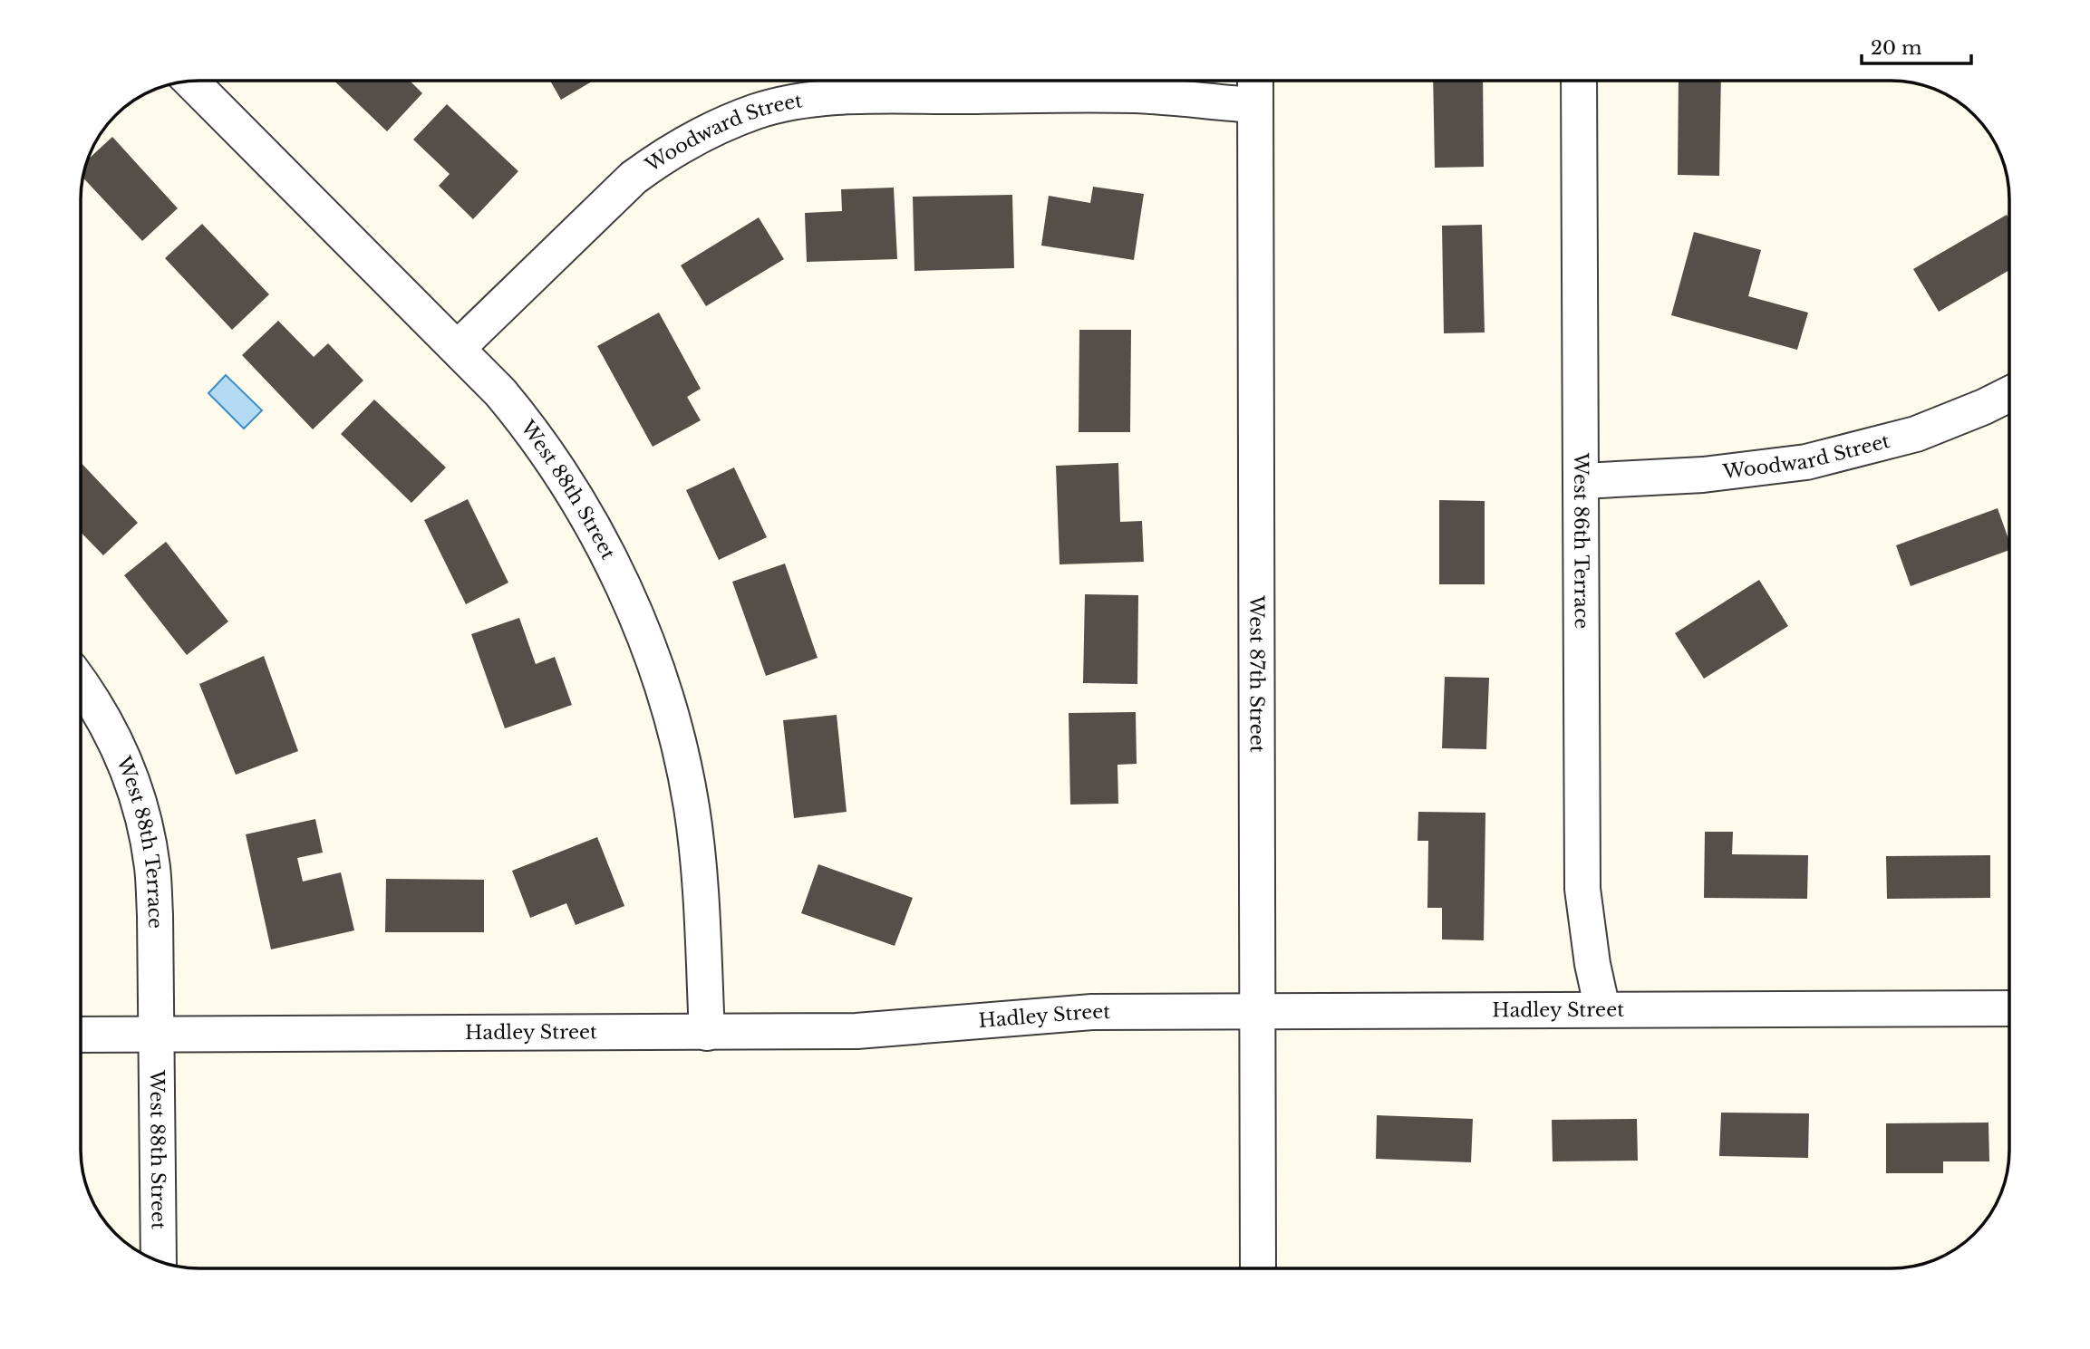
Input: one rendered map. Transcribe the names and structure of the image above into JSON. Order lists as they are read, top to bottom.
{
  "streets": {
    "street": [
      "Woodward Street",
      "West 88th Street",
      "West 86th Terrace",
      "West 87th Street",
      "West 88th Terrace",
      "Hadley Street"
    ]
  },
  "crossings": [
    ["Woodward Street", "West 88th Street"],
    ["Woodward Street", "West 86th Terrace"],
    ["Woodward Street", "West 87th Street"],
    ["West 88th Street", "West 88th Terrace"],
    ["West 88th Street", "Hadley Street"],
    ["West 86th Terrace", "Hadley Street"],
    ["West 87th Street", "Hadley Street"],
    ["West 88th Terrace", "Hadley Street"]
  ],
  "scale_bar": "20 m"
}
